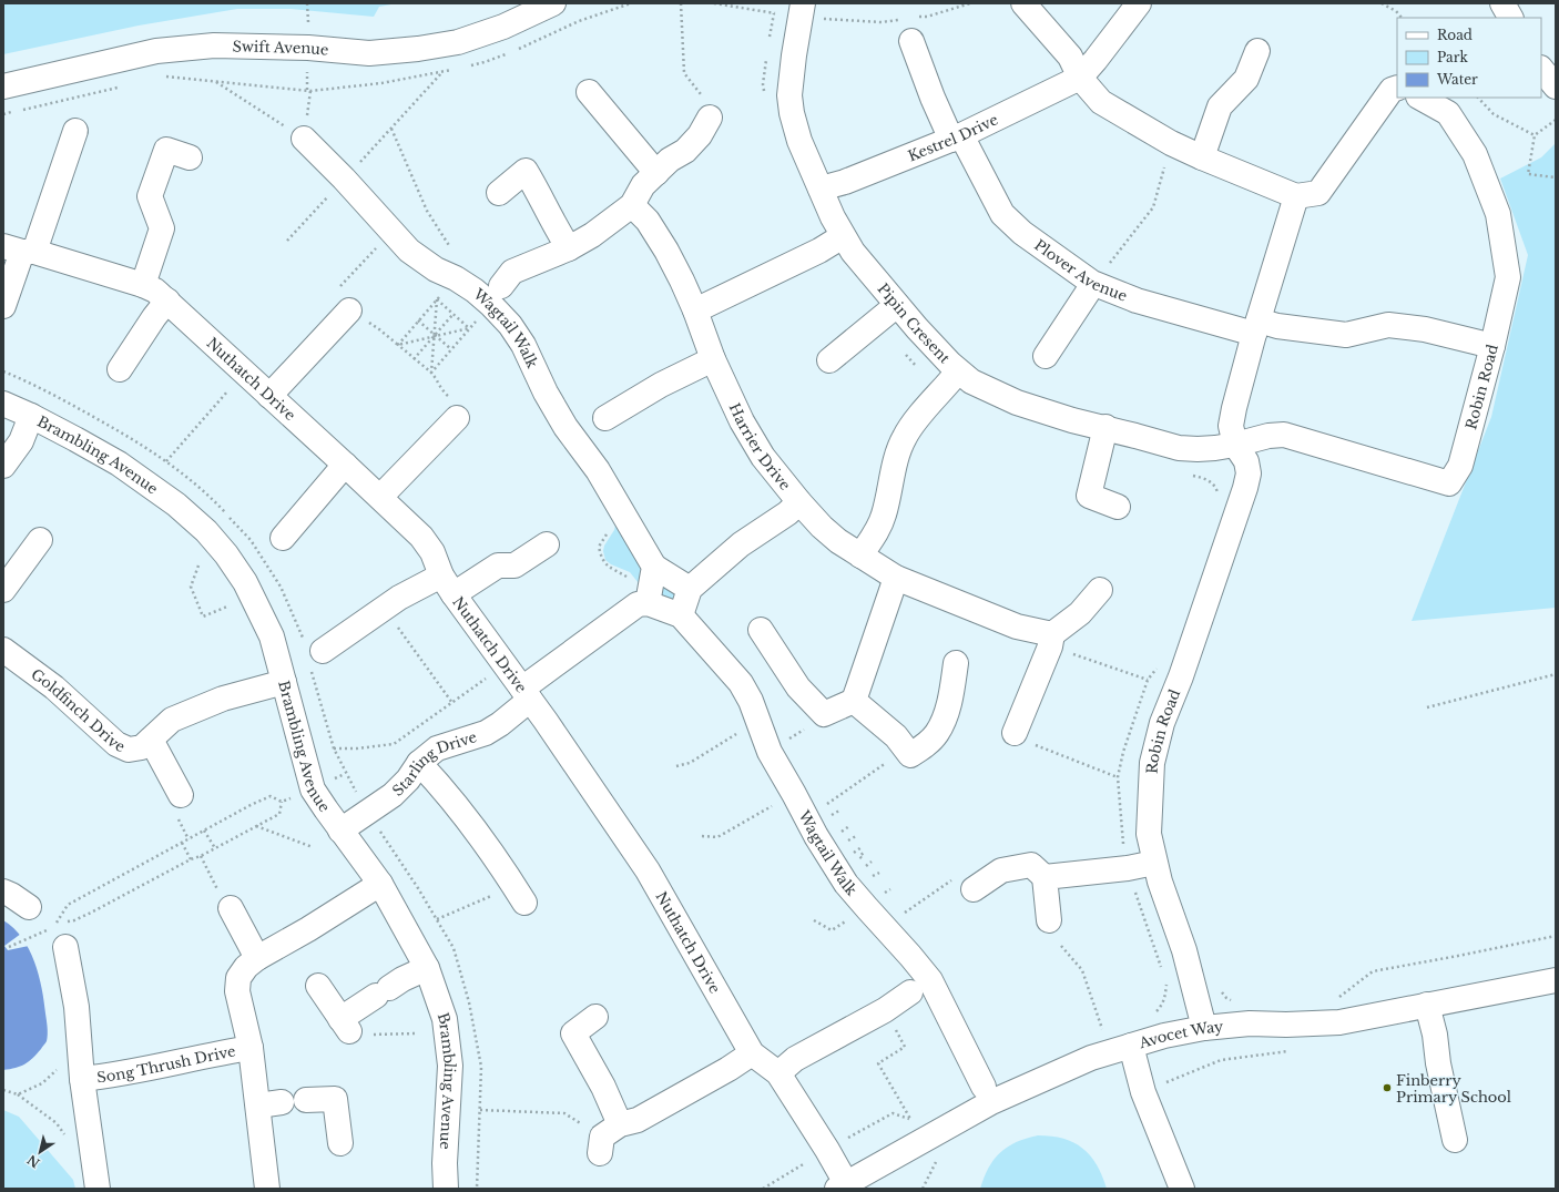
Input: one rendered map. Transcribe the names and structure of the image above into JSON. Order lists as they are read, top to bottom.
{
  "streets": {
    "street": [
      "Swift Avenue",
      "Kestrel Drive",
      "Plover Avenue",
      "Pipin Cresent",
      "Wagtail Walk",
      "Nuthatch Drive",
      "Robin Road",
      "Harrier Drive",
      "Brambling Avenue",
      "Goldfinch Drive",
      "Starling Drive",
      "Avocet Way",
      "Song Thrush Drive"
    ]
  },
  "crossings": [
    ["Kestrel Drive", "Plover Avenue"],
    ["Kestrel Drive", "Pipin Cresent"],
    ["Plover Avenue", "Robin Road"],
    ["Pipin Cresent", "Robin Road"],
    ["Nuthatch Drive", "Starling Drive"],
    ["Nuthatch Drive", "Avocet Way"],
    ["Robin Road", "Avocet Way"],
    ["Brambling Avenue", "Goldfinch Drive"],
    ["Brambling Avenue", "Starling Drive"],
    ["Brambling Avenue", "Song Thrush Drive"]
  ],
  "places": ["Finberry Primary School"],
  "legend": ["Road", "Park", "Water"],
  "north": "bottom left"
}
